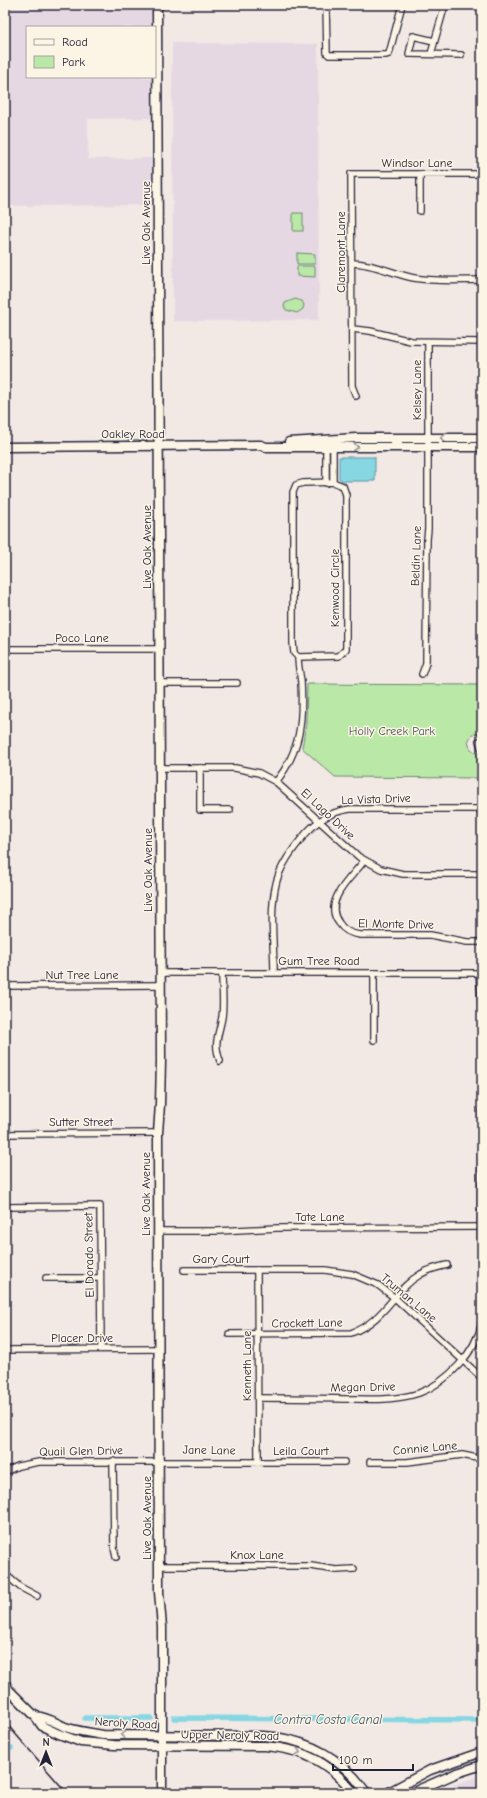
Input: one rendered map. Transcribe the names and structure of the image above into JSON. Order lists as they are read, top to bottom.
{
  "streets": {
    "street": [
      "Windsor Lane",
      "Live Oak Avenue",
      "Claremont Lane",
      "Kelsey Lane",
      "Oakley Road",
      "Beldin Lane",
      "Kenwood Circle",
      "Poco Lane",
      "La Vista Drive",
      "El Lago Drive",
      "El Monte Drive",
      "Gum Tree Road",
      "Nut Tree Lane",
      "Sutter Street",
      "Tate Lane",
      "El Dorado Street",
      "Gary Court",
      "Truman Lane",
      "Crockett Lane",
      "Placer Drive",
      "Kenneth Lane",
      "Megan Drive",
      "Connie Lane",
      "Jane Lane",
      "Quail Glen Drive",
      "Leila Court",
      "Knox Lane",
      "Neroly Road",
      "Upper Neroly Road"
    ]
  },
  "crossings": [
    ["Windsor Lane", "Claremont Lane"],
    ["Live Oak Avenue", "Oakley Road"],
    ["Live Oak Avenue", "Poco Lane"],
    ["Live Oak Avenue", "El Lago Drive"],
    ["Live Oak Avenue", "Gum Tree Road"],
    ["Live Oak Avenue", "Nut Tree Lane"],
    ["Live Oak Avenue", "Sutter Street"],
    ["Live Oak Avenue", "Tate Lane"],
    ["Live Oak Avenue", "Placer Drive"],
    ["Live Oak Avenue", "Jane Lane"],
    ["Live Oak Avenue", "Quail Glen Drive"],
    ["Live Oak Avenue", "Knox Lane"],
    ["Live Oak Avenue", "Neroly Road"],
    ["Live Oak Avenue", "Upper Neroly Road"],
    ["Kelsey Lane", "Oakley Road"],
    ["Kelsey Lane", "Beldin Lane"],
    ["Oakley Road", "Beldin Lane"],
    ["La Vista Drive", "El Lago Drive"],
    ["La Vista Drive", "Gum Tree Road"],
    ["El Lago Drive", "El Monte Drive"],
    ["El Dorado Street", "Placer Drive"],
    ["Gary Court", "Truman Lane"],
    ["Gary Court", "Kenneth Lane"],
    ["Truman Lane", "Crockett Lane"],
    ["Truman Lane", "Kenneth Lane"],
    ["Truman Lane", "Megan Drive"],
    ["Crockett Lane", "Kenneth Lane"],
    ["Kenneth Lane", "Megan Drive"],
    ["Kenneth Lane", "Jane Lane"],
    ["Kenneth Lane", "Leila Court"],
    ["Jane Lane", "Quail Glen Drive"],
    ["Jane Lane", "Leila Court"],
    ["Neroly Road", "Upper Neroly Road"]
  ],
  "water": ["Contra Costa Canal"],
  "parks": ["Holly Creek Park"],
  "legend": ["Road", "Park"],
  "scale_bar": "100 m",
  "north": "top"
}
